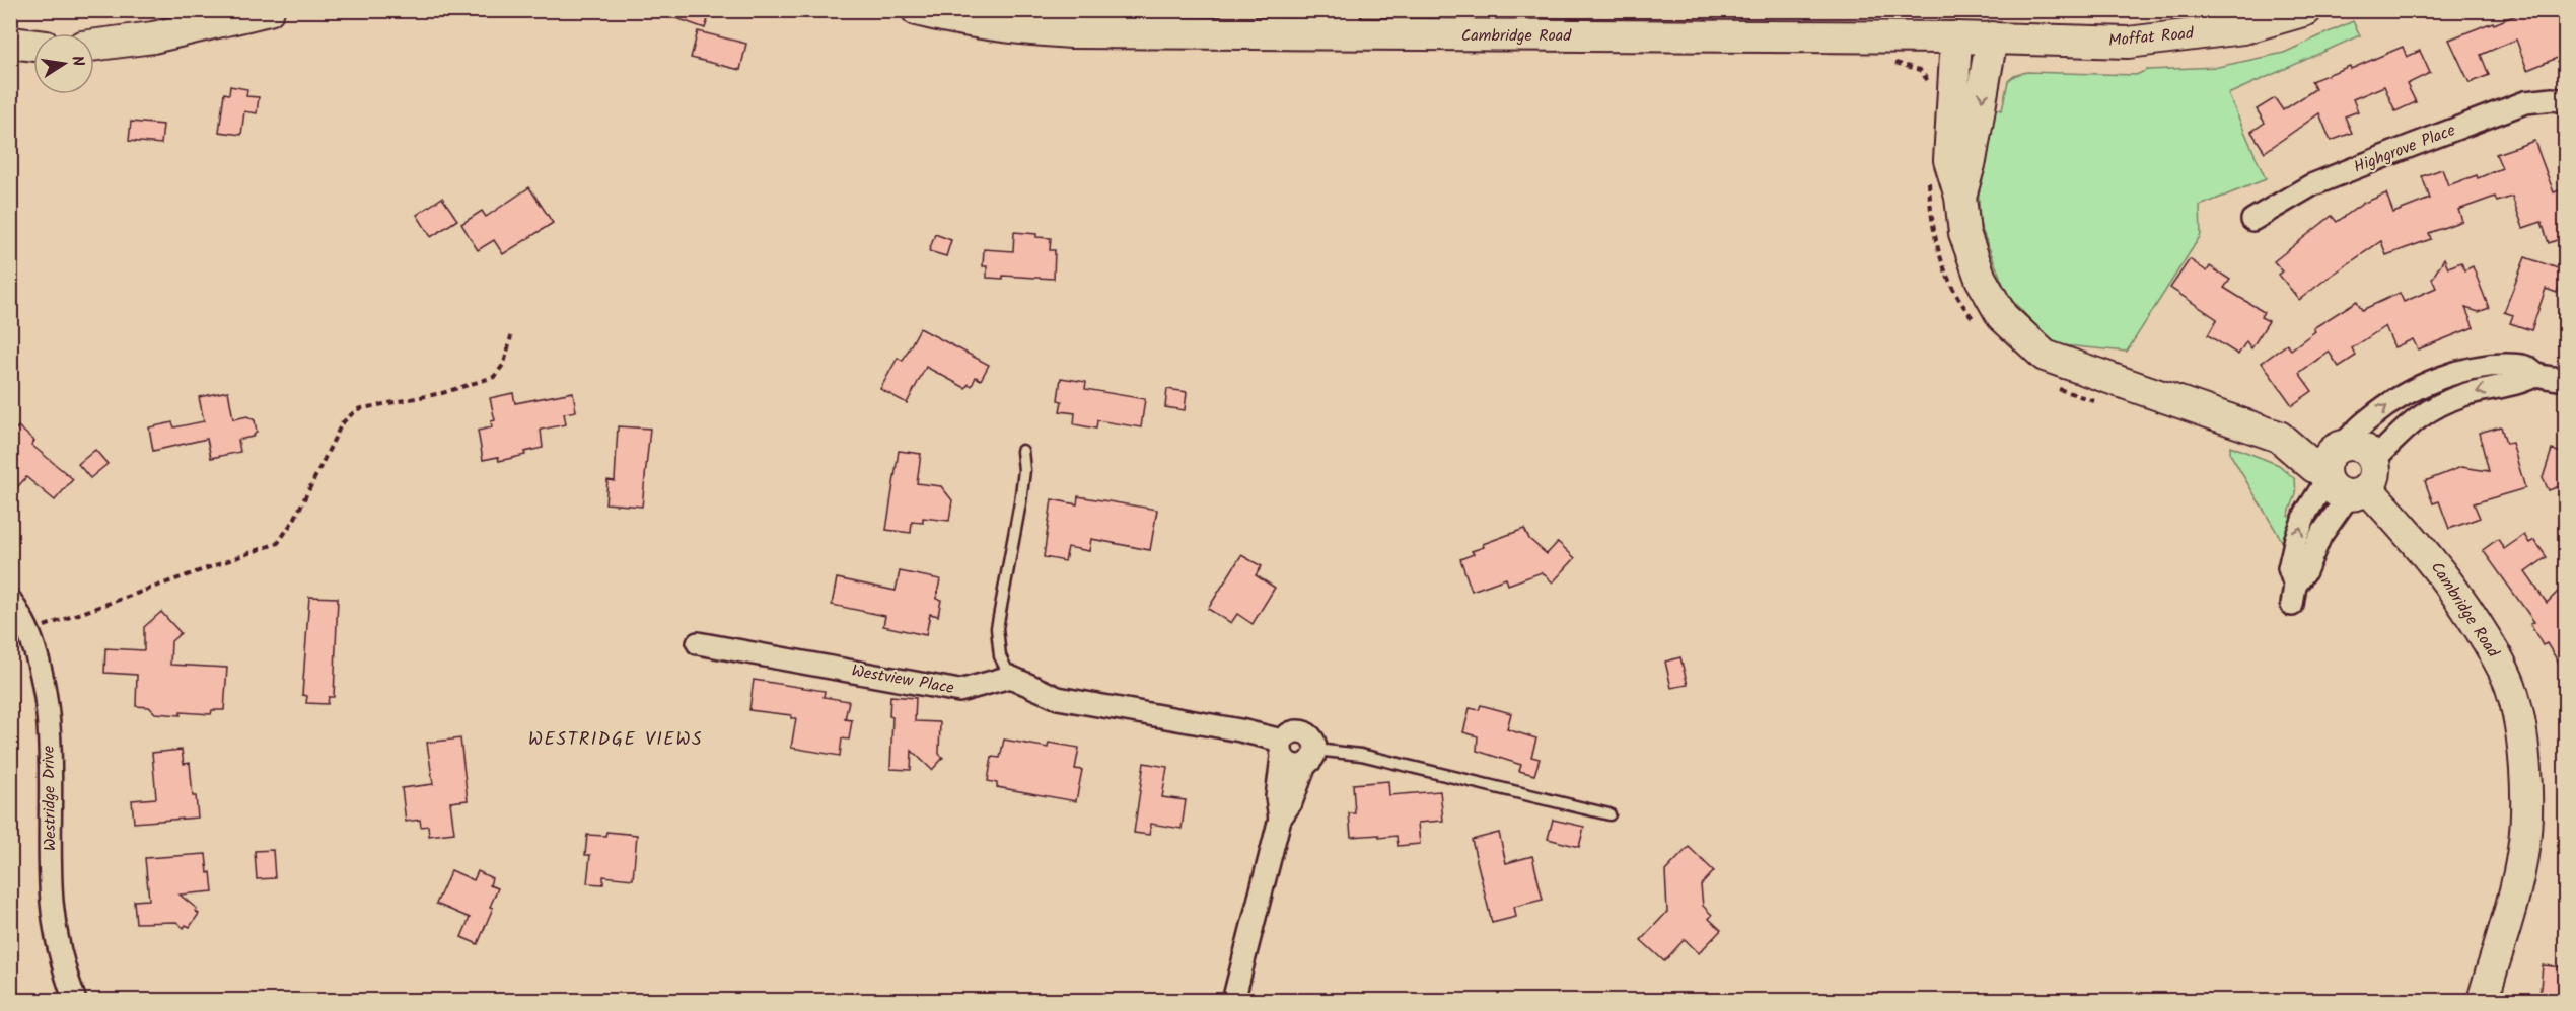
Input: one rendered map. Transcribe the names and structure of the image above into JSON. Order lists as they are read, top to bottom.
{
  "streets": {
    "main road": ["Cambridge Road", "Moffat Road"],
    "street": ["Highgrove Place", "Westview Place", "Westridge Drive"]
  },
  "crossings": [
    ["Cambridge Road", "Moffat Road"]
  ],
  "districts": ["WESTRIDGE VIEWS"],
  "north": "right"
}
